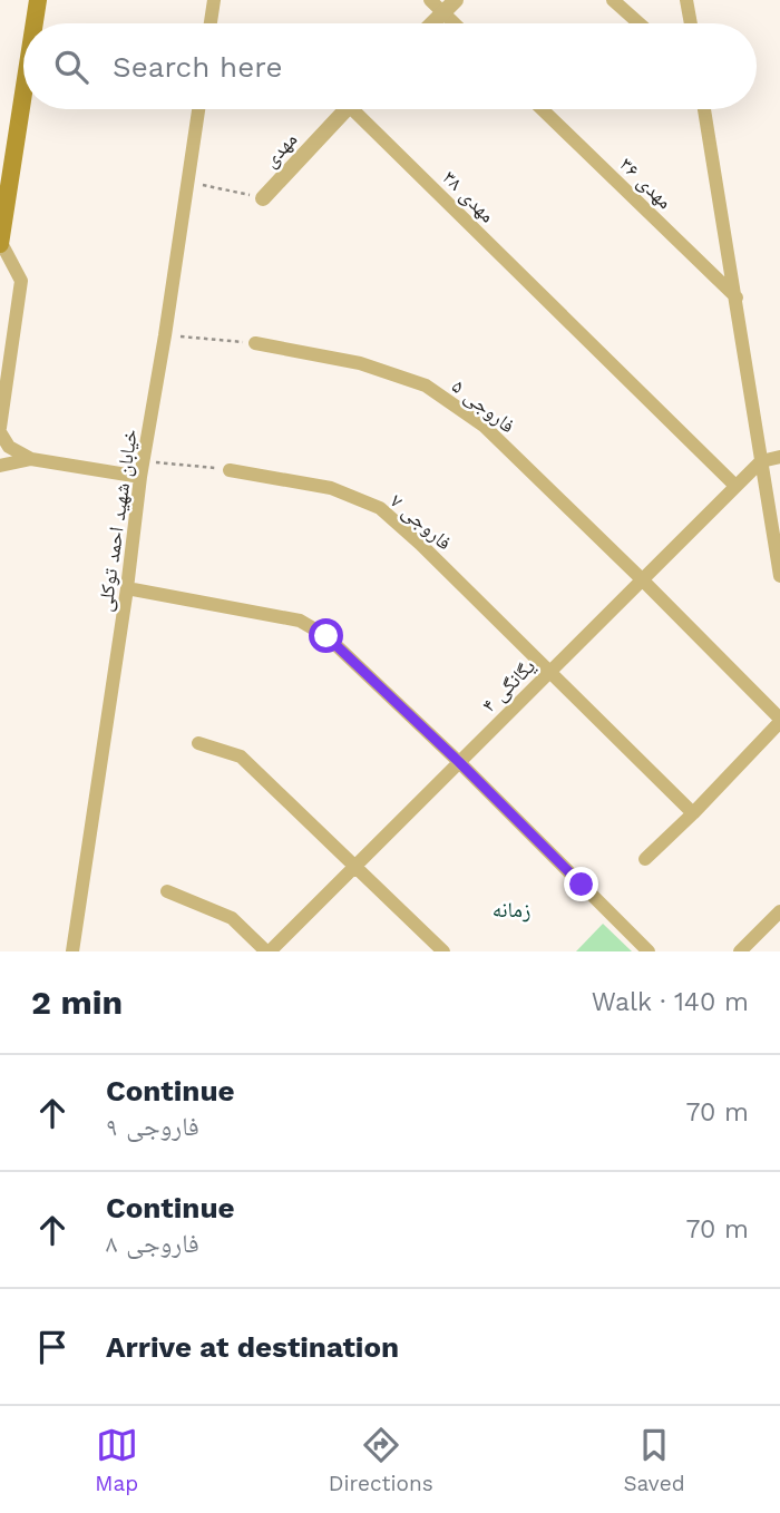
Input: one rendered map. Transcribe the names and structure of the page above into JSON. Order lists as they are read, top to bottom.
{
  "streets": {
    "street": [
      "مهدی",
      "مهدی ۳۶",
      "مهدی ۳۸",
      "فاروجی ۵",
      "خیابان شهید احمد توکلی",
      "فاروجی ۷",
      "یگانگی ۴"
    ]
  },
  "crossings": [
    ["مهدی ۳۸", "یگانگی ۴"],
    ["فاروجی ۵", "یگانگی ۴"],
    ["فاروجی ۷", "یگانگی ۴"]
  ],
  "districts": ["زمانه"],
  "page": {
    "search": "Search here",
    "heading": ["2 min", "Walk · 140 m"],
    "list": [
      ["Continue", "فاروجی ۹", "70 m"],
      ["Continue", "فاروجی ۸", "70 m"],
      "Arrive at destination"
    ],
    "nav": ["Map", "Directions", "Saved"]
  }
}
